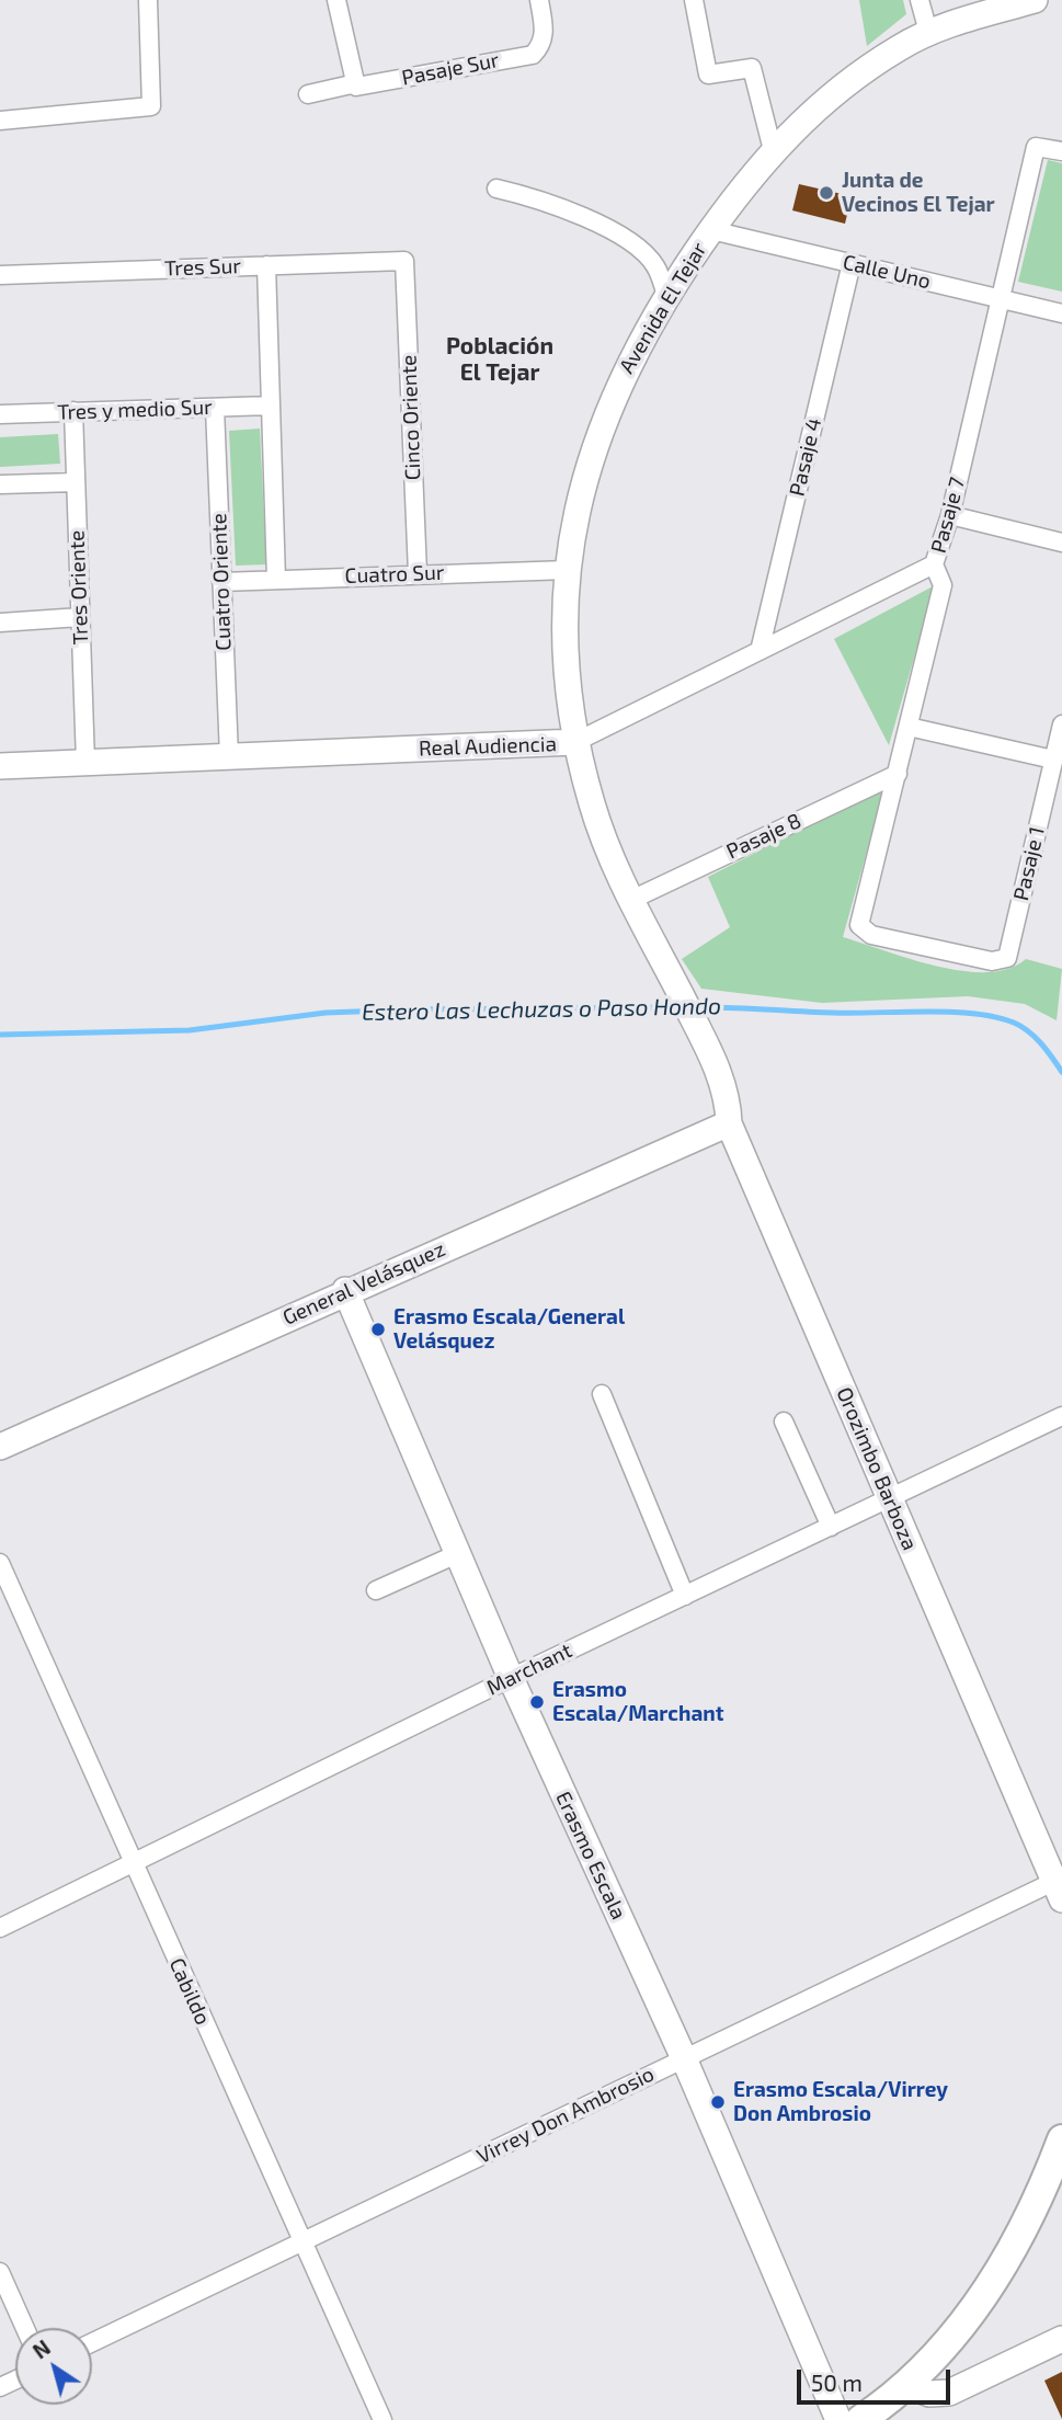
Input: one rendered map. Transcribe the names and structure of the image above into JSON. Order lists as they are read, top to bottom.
{
  "streets": {
    "street": [
      "Pasaje Sur",
      "Tres Sur",
      "Calle Uno",
      "Avenida El Tejar",
      "Tres y medio Sur",
      "Cinco Oriente",
      "Pasaje 4",
      "Pasaje 7",
      "Cuatro Sur",
      "Cuatro Oriente",
      "Tres Oriente",
      "Real Audiencia",
      "Pasaje 8",
      "Pasaje 1",
      "General Velásquez",
      "Orozimbo Barboza",
      "Marchant",
      "Erasmo Escala",
      "Cabildo",
      "Virrey Don Ambrosio"
    ]
  },
  "crossings": [
    ["Tres Sur", "Cinco Oriente"],
    ["Calle Uno", "Avenida El Tejar"],
    ["Calle Uno", "Pasaje 4"],
    ["Calle Uno", "Pasaje 7"],
    ["Avenida El Tejar", "Cuatro Sur"],
    ["Avenida El Tejar", "Real Audiencia"],
    ["Avenida El Tejar", "Pasaje 8"],
    ["Avenida El Tejar", "Orozimbo Barboza"],
    ["Tres y medio Sur", "Cuatro Oriente"],
    ["Tres y medio Sur", "Tres Oriente"],
    ["Cinco Oriente", "Cuatro Sur"],
    ["Pasaje 4", "Real Audiencia"],
    ["Pasaje 7", "Real Audiencia"],
    ["Pasaje 7", "Pasaje 8"],
    ["Pasaje 7", "Pasaje 1"],
    ["Cuatro Sur", "Cuatro Oriente"],
    ["Cuatro Oriente", "Real Audiencia"],
    ["Tres Oriente", "Real Audiencia"],
    ["General Velásquez", "Orozimbo Barboza"],
    ["General Velásquez", "Erasmo Escala"],
    ["Orozimbo Barboza", "Marchant"],
    ["Orozimbo Barboza", "Virrey Don Ambrosio"],
    ["Marchant", "Erasmo Escala"],
    ["Marchant", "Cabildo"],
    ["Erasmo Escala", "Virrey Don Ambrosio"],
    ["Cabildo", "Virrey Don Ambrosio"]
  ],
  "districts": ["Población El Tejar"],
  "water": ["Estero Las Lechuzas o Paso Hondo"],
  "places": [
    "Junta de Vecinos El Tejar",
    "Erasmo Escala/General Velásquez",
    "Erasmo Escala/Marchant",
    "Erasmo Escala/Virrey Don Ambrosio"
  ],
  "scale_bar": "50 m",
  "north": "top left"
}
